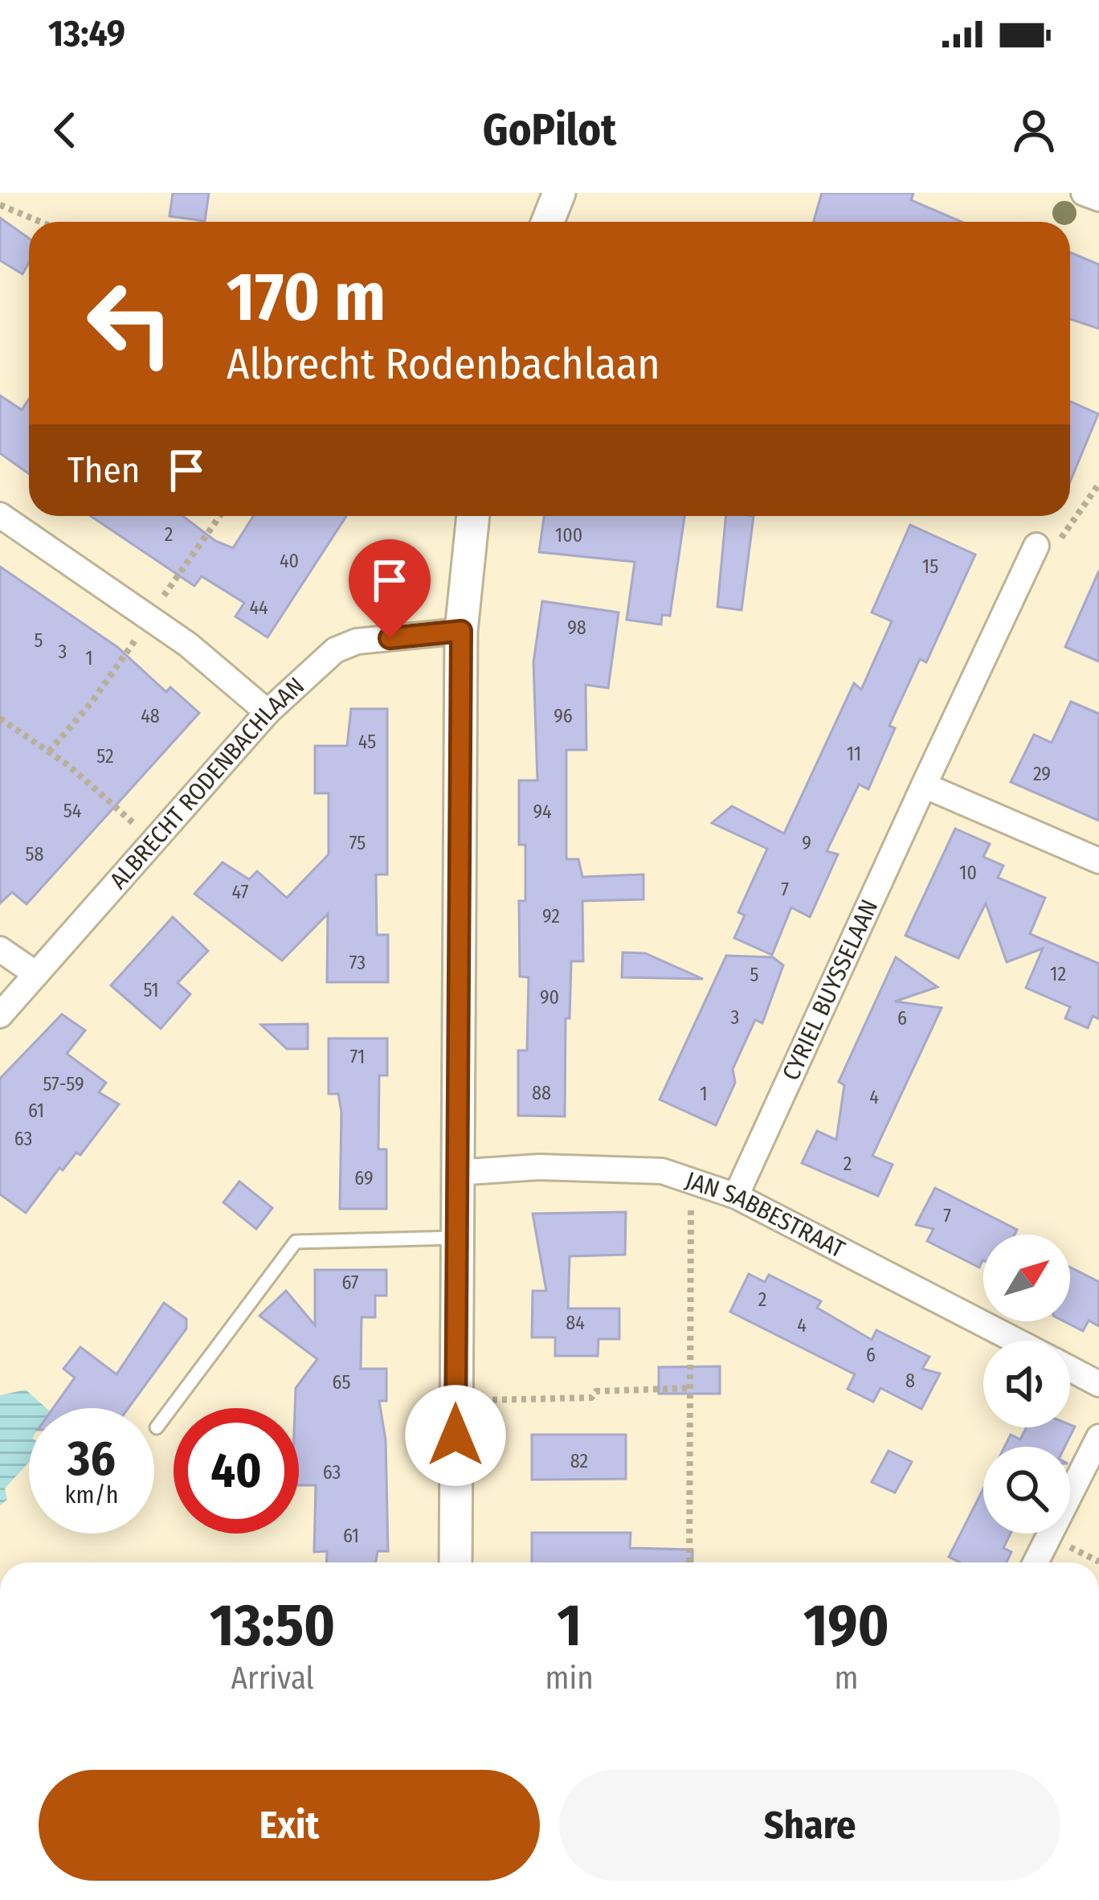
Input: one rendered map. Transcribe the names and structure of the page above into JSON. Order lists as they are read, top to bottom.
{
  "streets": {
    "street": ["ALBRECHT RODENBACHLAAN", "CYRIEL BUYSSELAAN", "JAN SABBESTRAAT"]
  },
  "crossings": [
    ["CYRIEL BUYSSELAAN", "JAN SABBESTRAAT"]
  ],
  "house_numbers": [
    "2",
    "100",
    "40",
    "15",
    "44",
    "98",
    "5",
    "3",
    "1",
    "48",
    "96",
    "45",
    "11",
    "52",
    "29",
    "54",
    "94",
    "75",
    "9",
    "58",
    "10",
    "7",
    "47",
    "92",
    "73",
    "12",
    "5",
    "51",
    "90",
    "3",
    "6",
    "71",
    "57-59",
    "88",
    "1",
    "4",
    "61",
    "63",
    "2",
    "69",
    "7",
    "67",
    "2",
    "84",
    "4",
    "6",
    "8",
    "65",
    "82",
    "63",
    "61"
  ],
  "north": "top right",
  "page": {
    "status": "13:49",
    "header": "GoPilot",
    "turn": ["170 m", "Albrecht Rodenbachlaan"],
    "then": "Then",
    "speed": "36 km/h",
    "limit": "40",
    "eta": [
      "13:50",
      "Arrival",
      "1",
      "min",
      "190",
      "m"
    ],
    "buttons": ["Exit", "Share"]
  }
}
